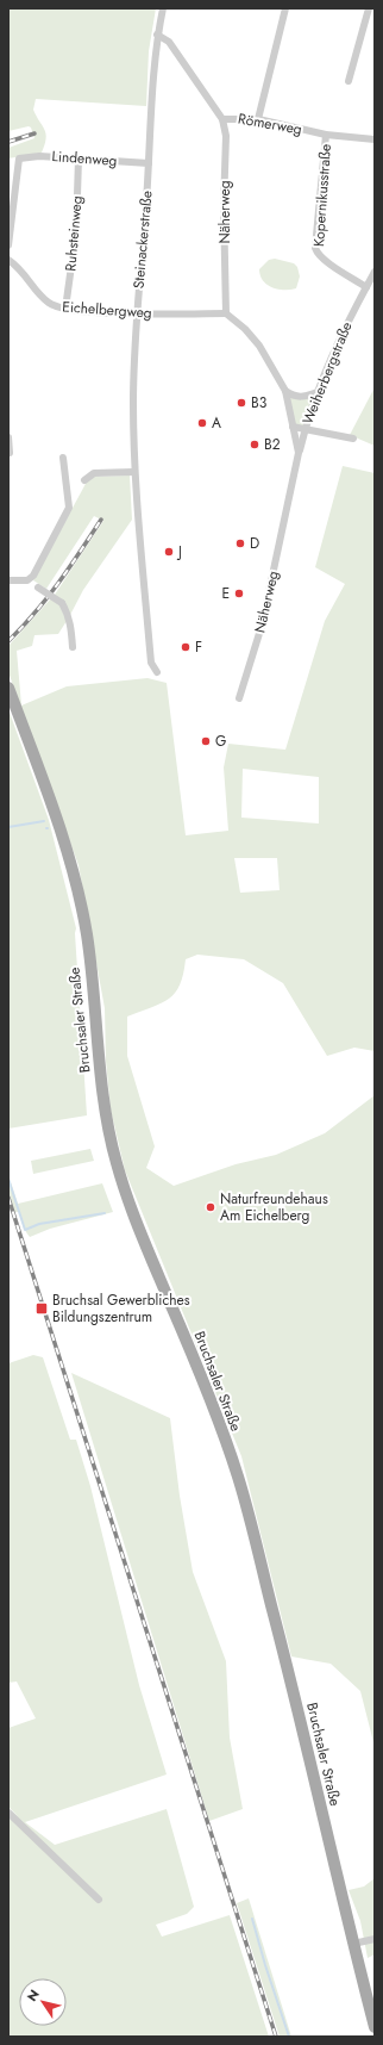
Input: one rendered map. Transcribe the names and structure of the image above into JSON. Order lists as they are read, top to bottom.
{
  "streets": {
    "main road": ["Bruchsaler Straße"],
    "street": [
      "Römerweg",
      "Lindenweg",
      "Kopernikusstraße",
      "Näherweg",
      "Ruhsteinweg",
      "Steinackerstraße",
      "Eichelbergweg",
      "Weiherbergstraße"
    ]
  },
  "crossings": [
    ["Römerweg", "Kopernikusstraße"],
    ["Römerweg", "Näherweg"],
    ["Lindenweg", "Ruhsteinweg"],
    ["Lindenweg", "Steinackerstraße"],
    ["Kopernikusstraße", "Weiherbergstraße"],
    ["Näherweg", "Steinackerstraße"],
    ["Näherweg", "Eichelbergweg"],
    ["Näherweg", "Weiherbergstraße"],
    ["Ruhsteinweg", "Eichelbergweg"],
    ["Steinackerstraße", "Eichelbergweg"]
  ],
  "places": {
    "other": [
      "B3",
      "A",
      "B2",
      "D",
      "J",
      "E",
      "F",
      "G",
      "Naturfreundehaus Am Eichelberg"
    ],
    "transit": ["Bruchsal Gewerbliches Bildungszentrum"]
  },
  "north": "top left"
}
